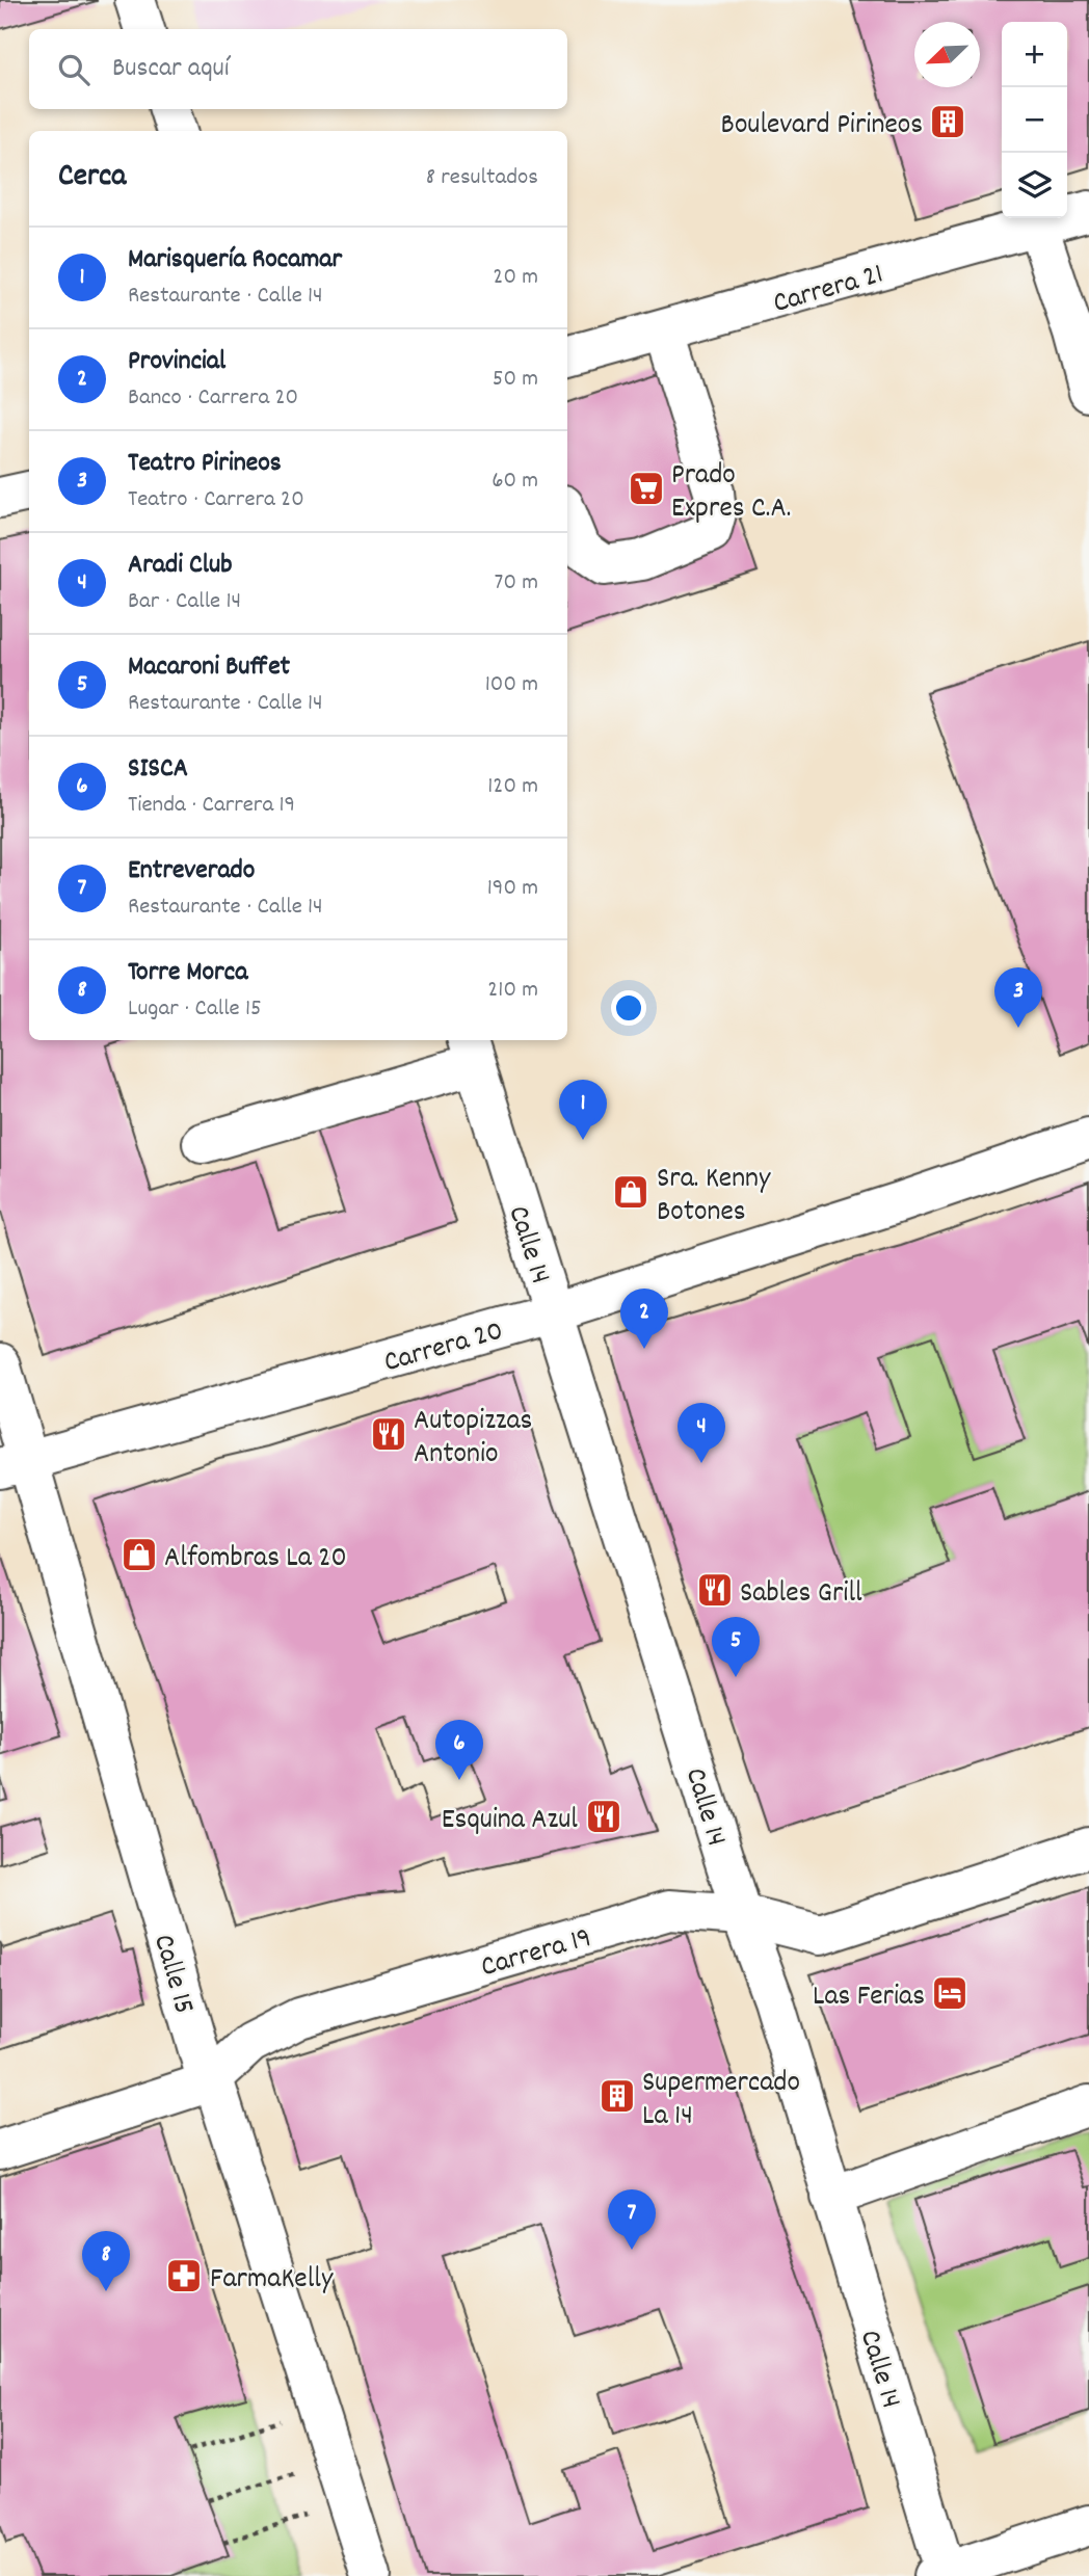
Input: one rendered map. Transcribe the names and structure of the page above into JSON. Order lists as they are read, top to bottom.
{
  "streets": {
    "street": [
      "Carrera 21",
      "Calle 14",
      "Carrera 20",
      "Carrera 19",
      "Calle 15"
    ]
  },
  "crossings": [
    ["Calle 14", "Carrera 20"],
    ["Calle 14", "Carrera 19"],
    ["Carrera 20", "Calle 15"],
    ["Carrera 19", "Calle 15"]
  ],
  "places": {
    "building": ["Boulevard Pirineos", "Supermercado La 14"],
    "supermarket": ["Prado Expres C.A."],
    "shop": ["Sra. Kenny Botones", "Alfombras La 20"],
    "restaurant": ["Autopizzas Antonio", "Sables Grill", "Esquina Azul"],
    "hotel": ["Las Ferias"],
    "pharmacy": ["FarmaKelly"]
  },
  "north": "bottom left",
  "page": {
    "map_buttons": ["+", "−"],
    "search": "Buscar aquí",
    "heading": ["Cerca", "8 resultados"],
    "list": [
      {
        "mark": "1",
        "name": "Marisquería Rocamar",
        "note": "Restaurante · Calle 14",
        "value": "20 m"
      },
      {
        "mark": "2",
        "name": "Provincial",
        "note": "Banco · Carrera 20",
        "value": "50 m"
      },
      {
        "mark": "3",
        "name": "Teatro Pirineos",
        "note": "Teatro · Carrera 20",
        "value": "60 m"
      },
      {
        "mark": "4",
        "name": "Aradi Club",
        "note": "Bar · Calle 14",
        "value": "70 m"
      },
      {
        "mark": "5",
        "name": "Macaroni Buffet",
        "note": "Restaurante · Calle 14",
        "value": "100 m"
      },
      {
        "mark": "6",
        "name": "SISCA",
        "note": "Tienda · Carrera 19",
        "value": "120 m"
      },
      {
        "mark": "7",
        "name": "Entreverado",
        "note": "Restaurante · Calle 14",
        "value": "190 m"
      },
      {
        "mark": "8",
        "name": "Torre Morca",
        "note": "Lugar · Calle 15",
        "value": "210 m"
      }
    ],
    "pins": [
      "3",
      "1",
      "2",
      "4",
      "5",
      "6",
      "7",
      "8"
    ]
  }
}
